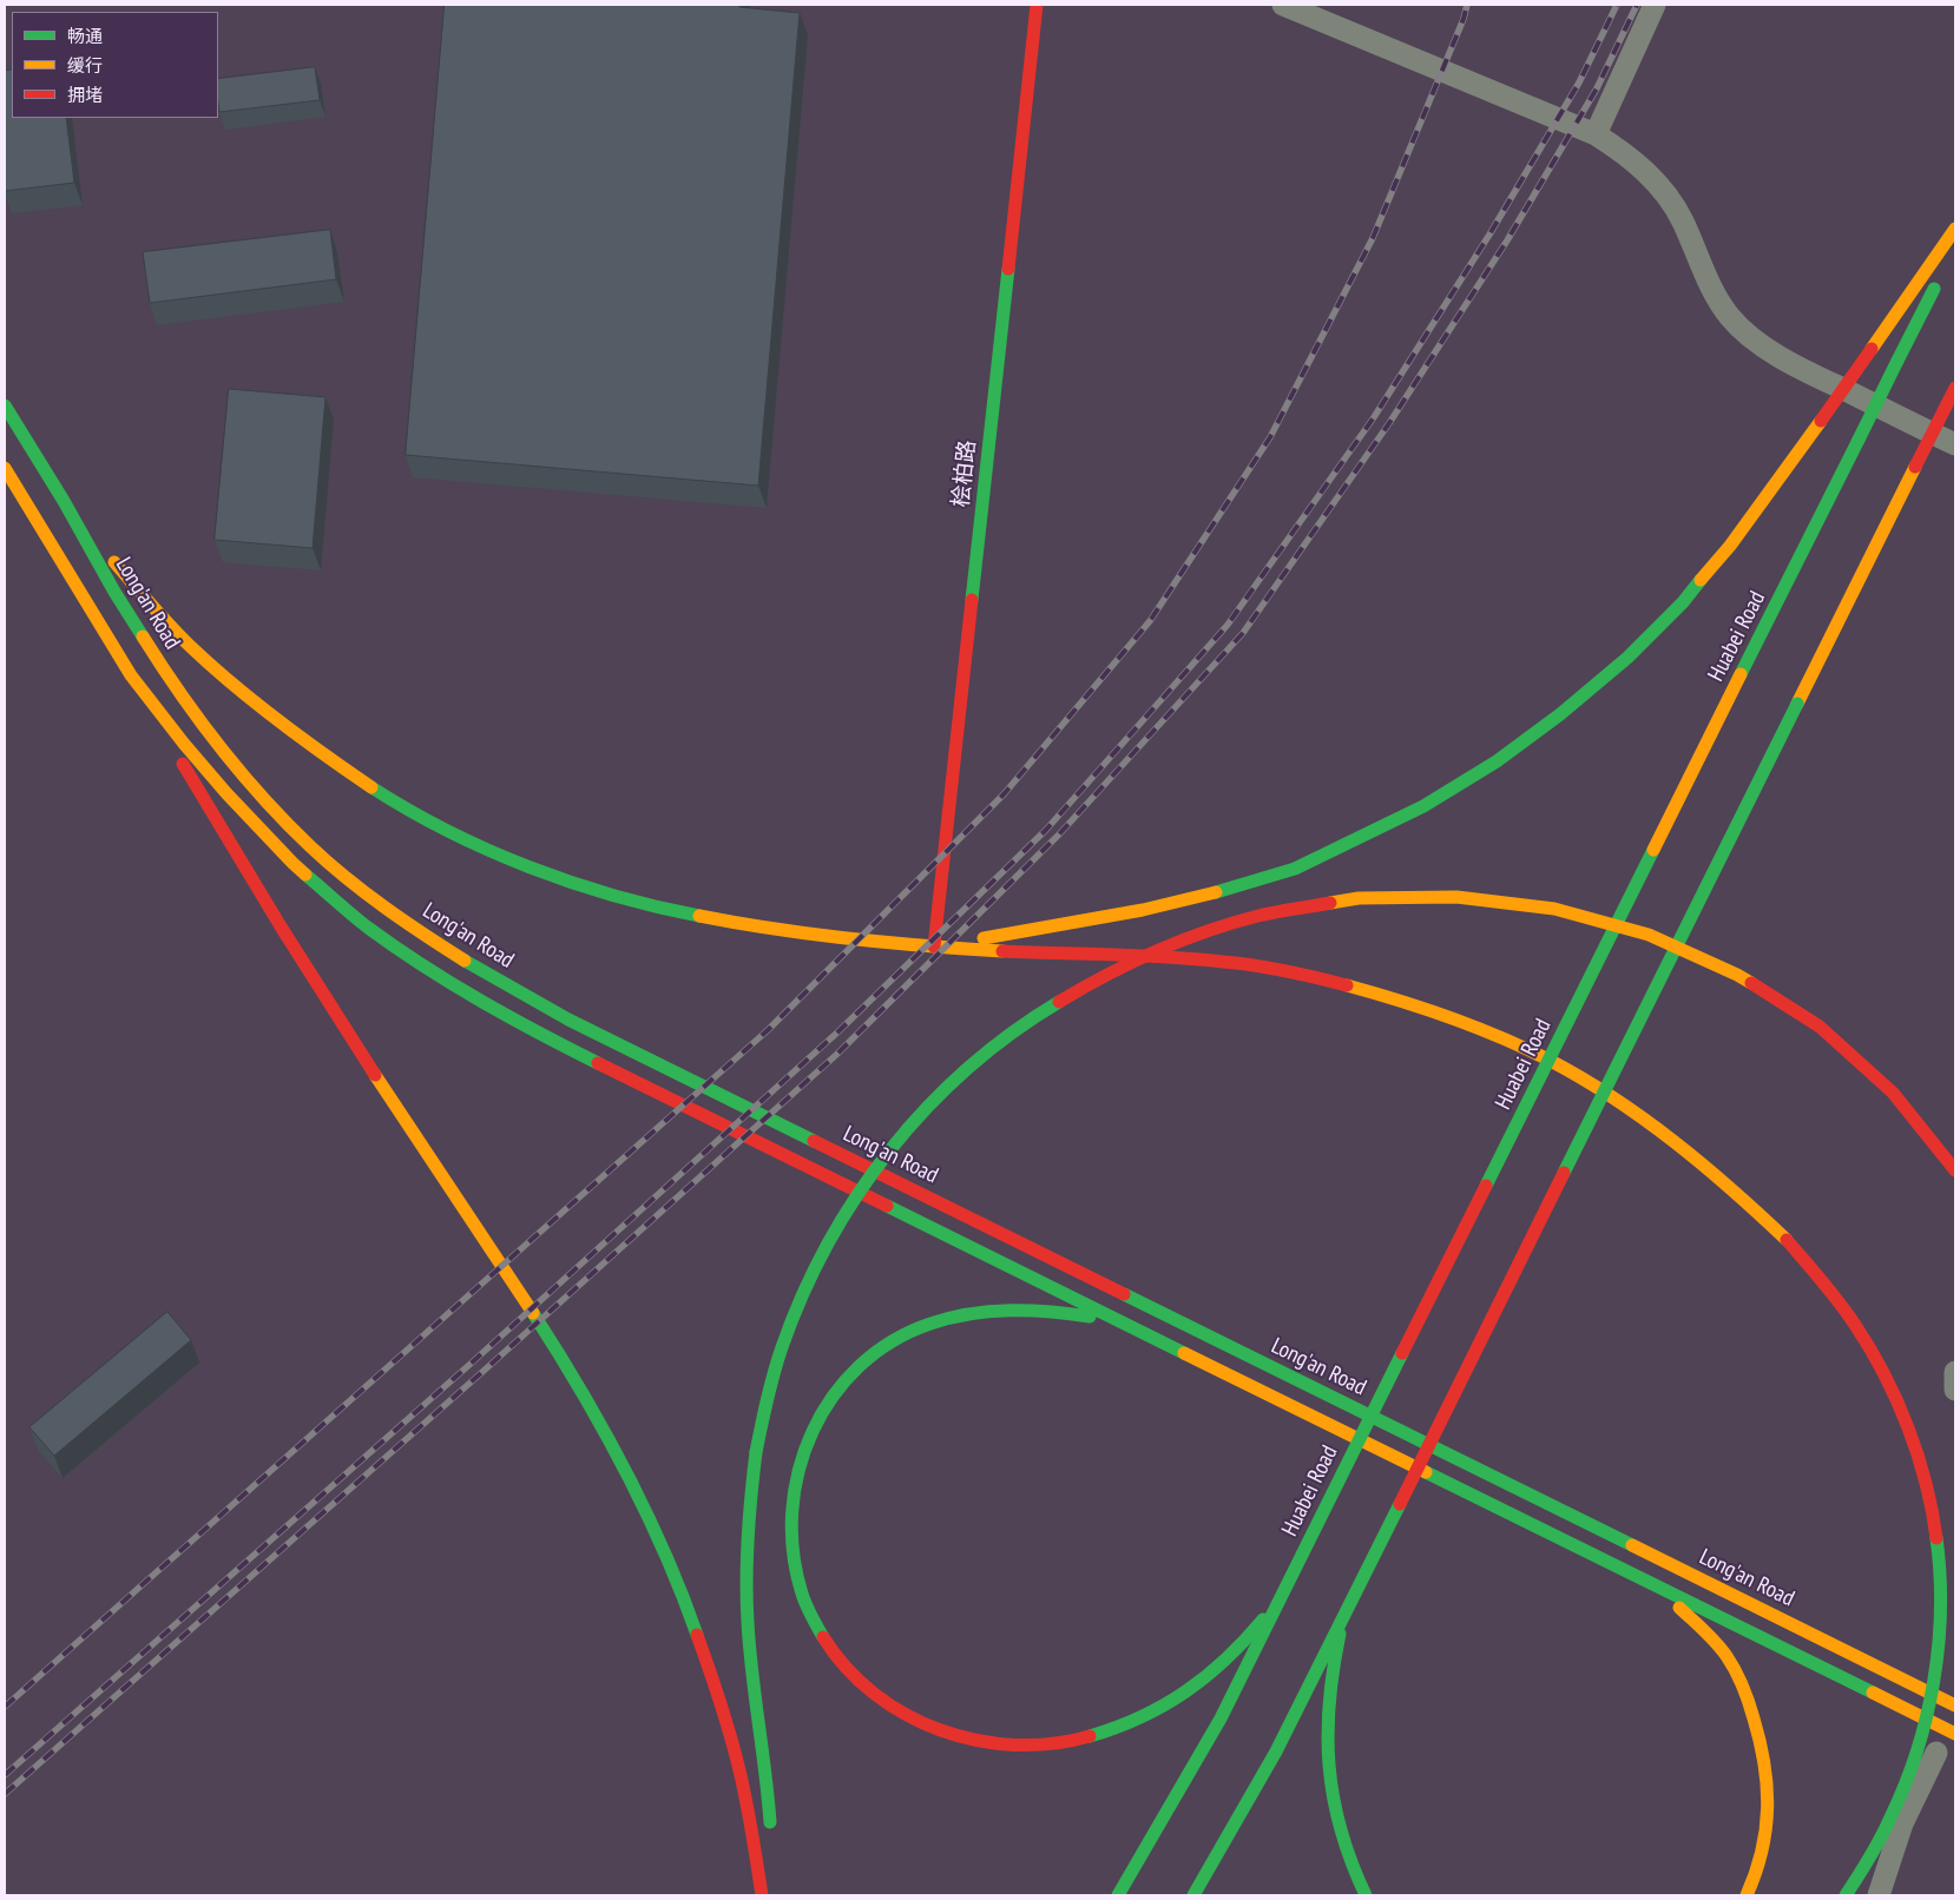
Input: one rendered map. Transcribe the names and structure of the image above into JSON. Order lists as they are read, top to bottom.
{
  "streets": {
    "main road": ["桧柏路", "Long'an Road", "Huabei Road"]
  },
  "legend": ["畅通", "缓行", "拥堵"]
}
